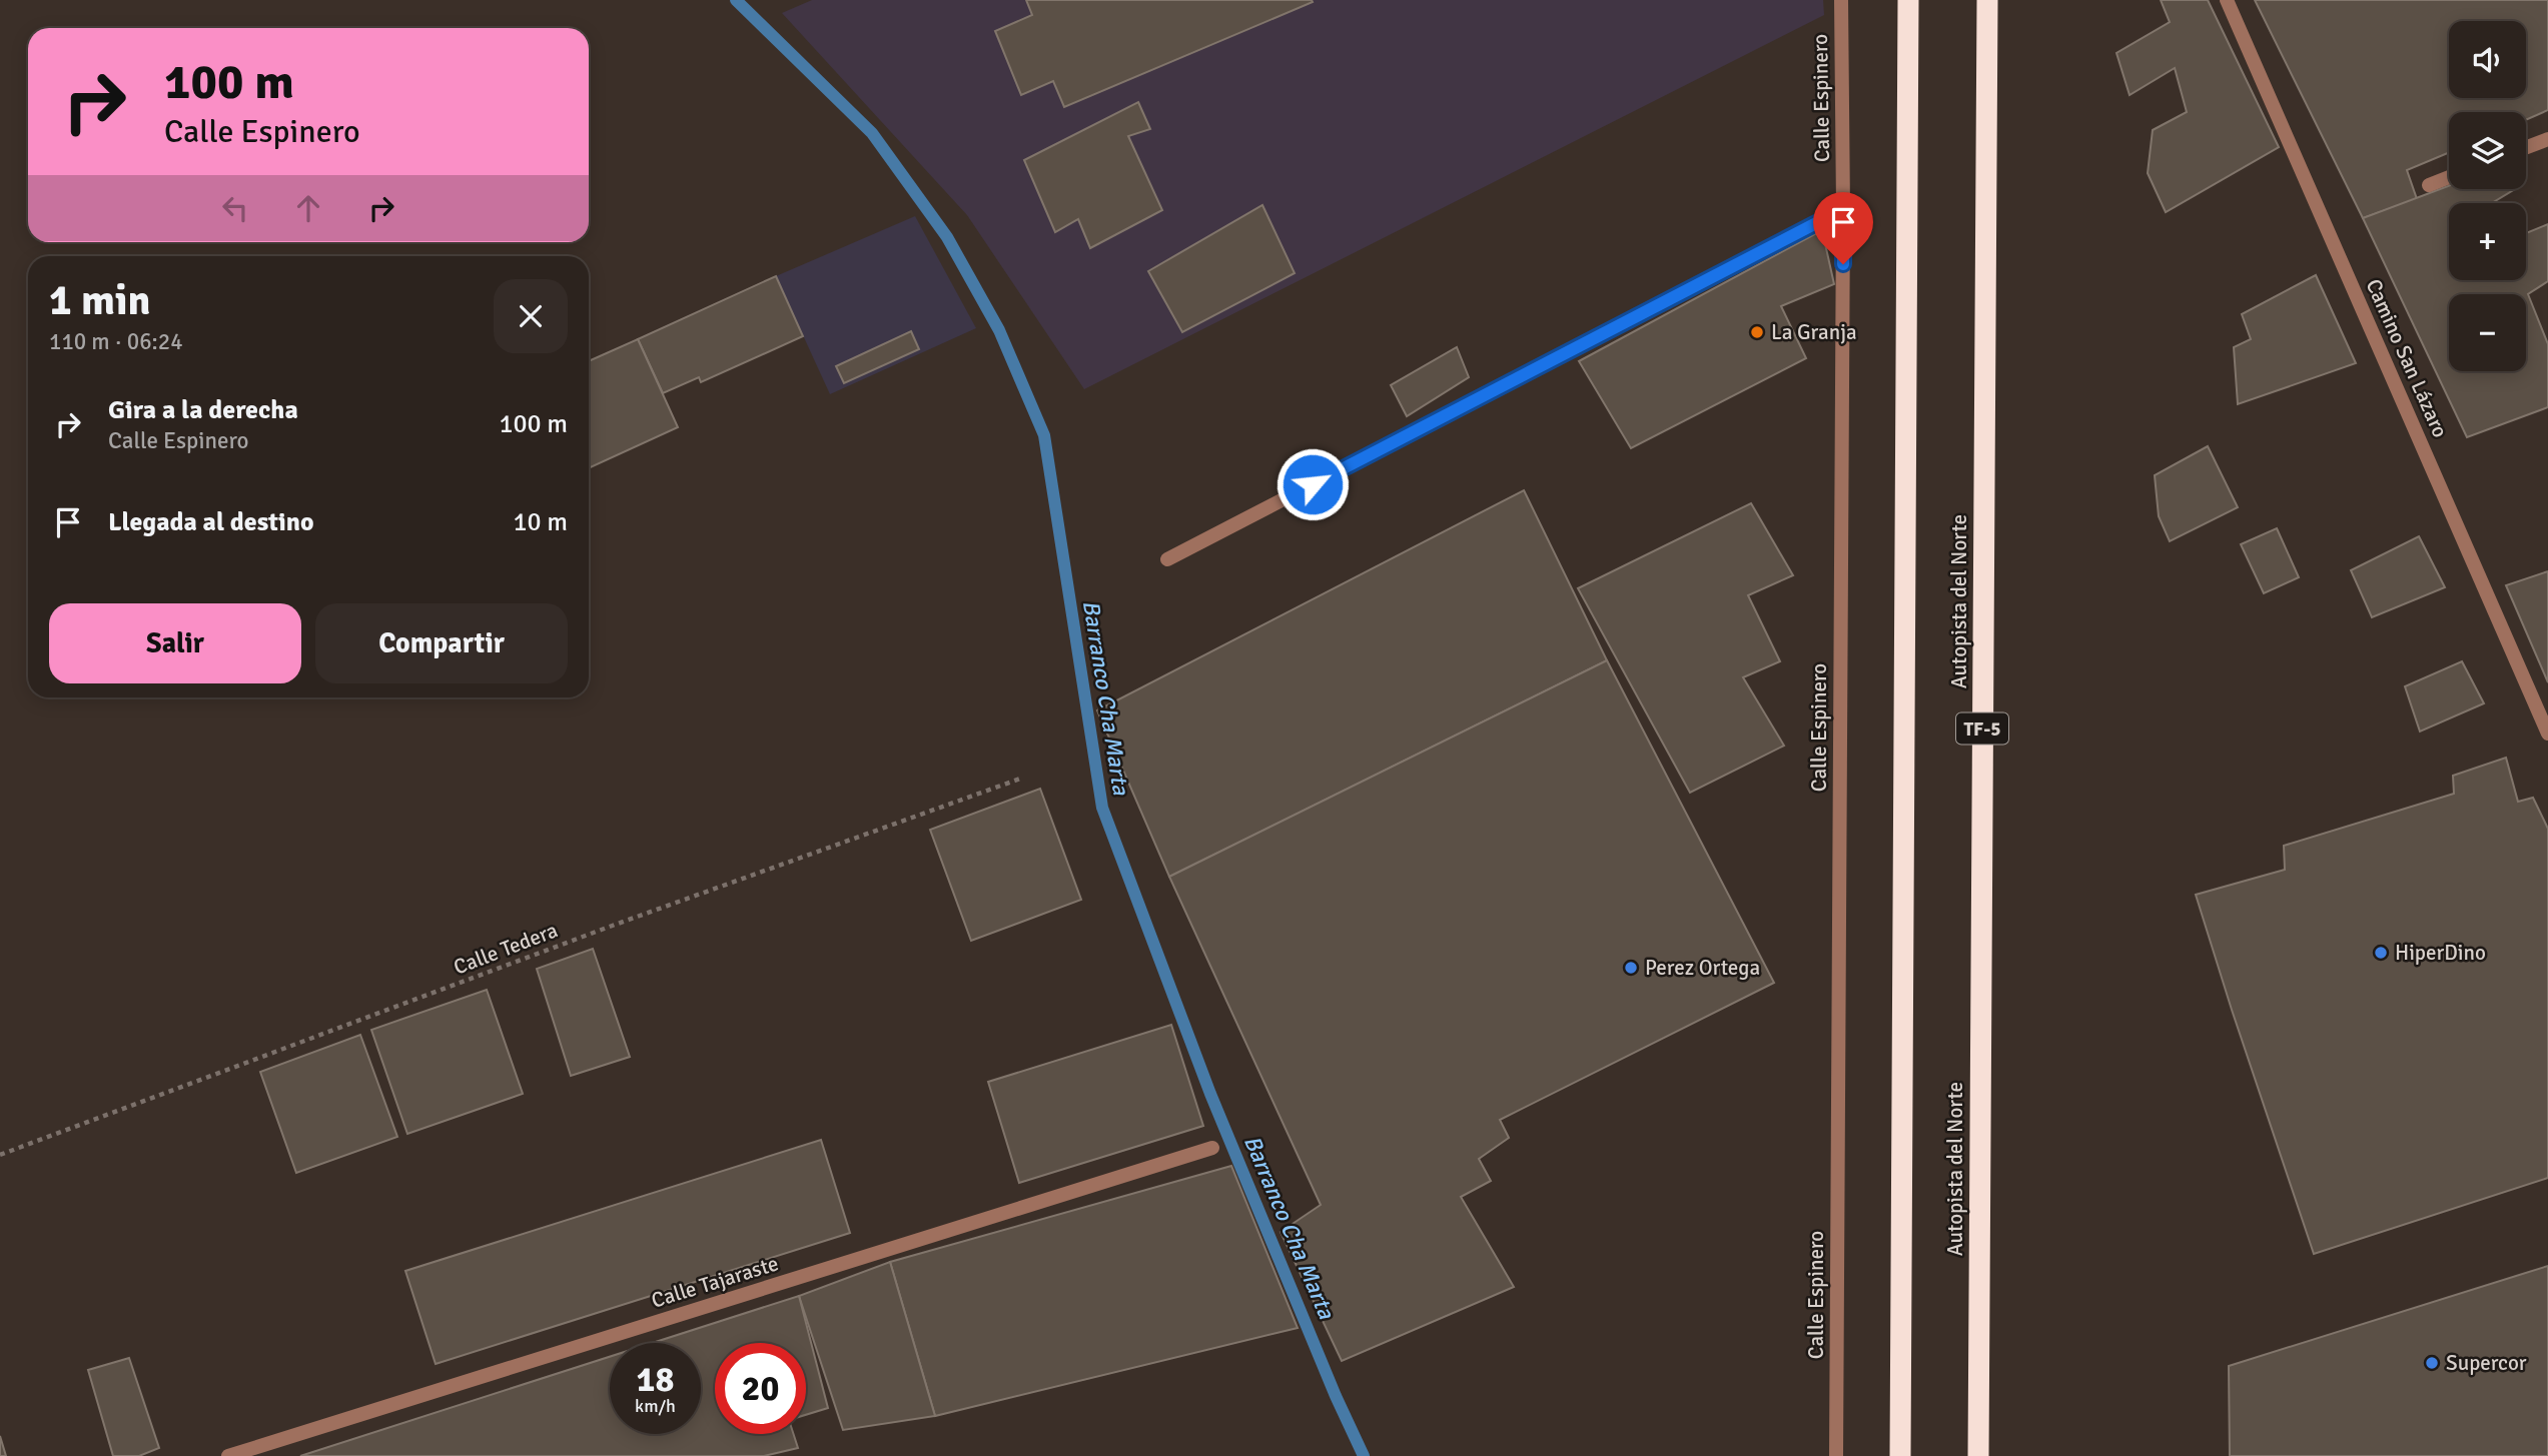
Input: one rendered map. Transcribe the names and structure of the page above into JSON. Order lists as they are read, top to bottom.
{
  "streets": {
    "highway": ["Autopista del Norte", "TF-5"],
    "street": ["Calle Espinero", "Camino San Lázaro", "Calle Tajaraste"],
    "path": ["Calle Tedera"]
  },
  "water": ["Barranco Cha Marta"],
  "places": [
    "La Granja",
    "HiperDino",
    "Perez Ortega",
    "Supercor"
  ],
  "page": {
    "map_buttons": ["+", "−"],
    "turn": ["100 m", "Calle Espinero"],
    "heading": ["1 min", "110 m · 06:24"],
    "list": [
      {
        "name": "Gira a la derecha",
        "note": "Calle Espinero",
        "value": "100 m"
      },
      {
        "name": "Llegada al destino",
        "value": "10 m"
      }
    ],
    "buttons": ["Salir", "Compartir"],
    "speed": "18 km/h",
    "limit": "20"
  }
}
